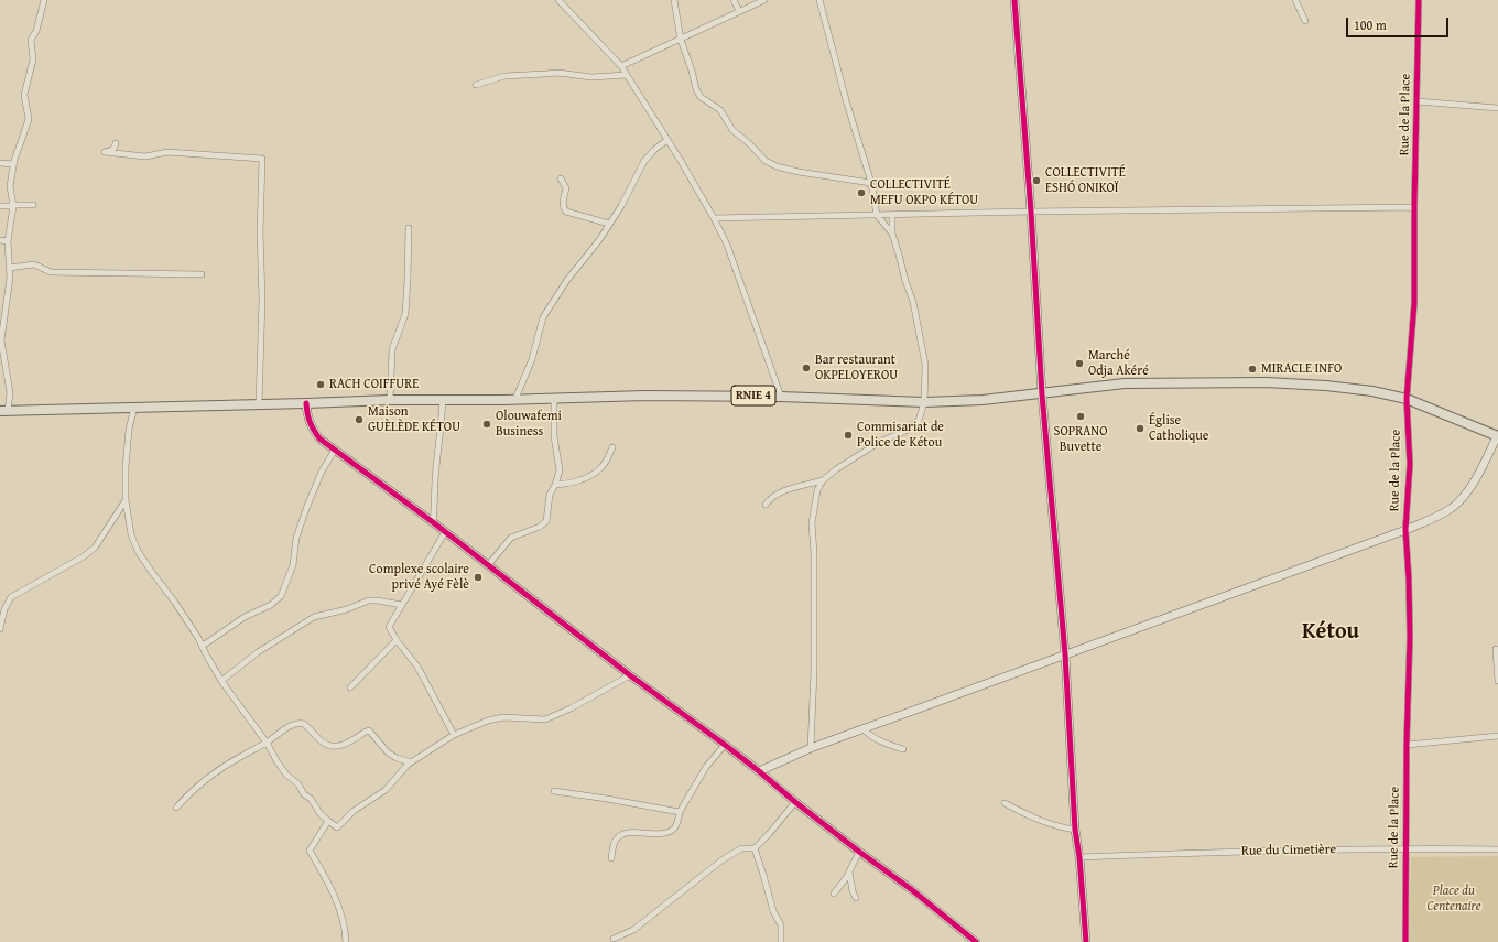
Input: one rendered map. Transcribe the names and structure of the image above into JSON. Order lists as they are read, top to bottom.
{
  "streets": {
    "main road": ["RNIE 4"],
    "street": ["Rue de la Place", "Rue du Cimetière"]
  },
  "crossings": [
    ["Rue de la Place", "RNIE 4"],
    ["Rue de la Place", "Rue du Cimetière"]
  ],
  "districts": ["Kétou"],
  "parks": ["Place du Centenaire"],
  "places": [
    "COLLECTIVITÉ ESHÓ ONIKOÏ",
    "COLLECTIVITÉ MEFU OKPO KÉTOU",
    "Marché Odja Akéré",
    "Bar restaurant OKPELOYEROU",
    "MIRACLE INFO",
    "RACH COIFFURE",
    "SOPRANO Buvette",
    "Maison GUÈLÈDE KÉTOU",
    "Olouwafemi Business",
    "Église Catholique",
    "Commisariat de Police de Kétou",
    "Complexe scolaire privé Ayé Fèlè"
  ],
  "scale_bar": "100 m"
}
